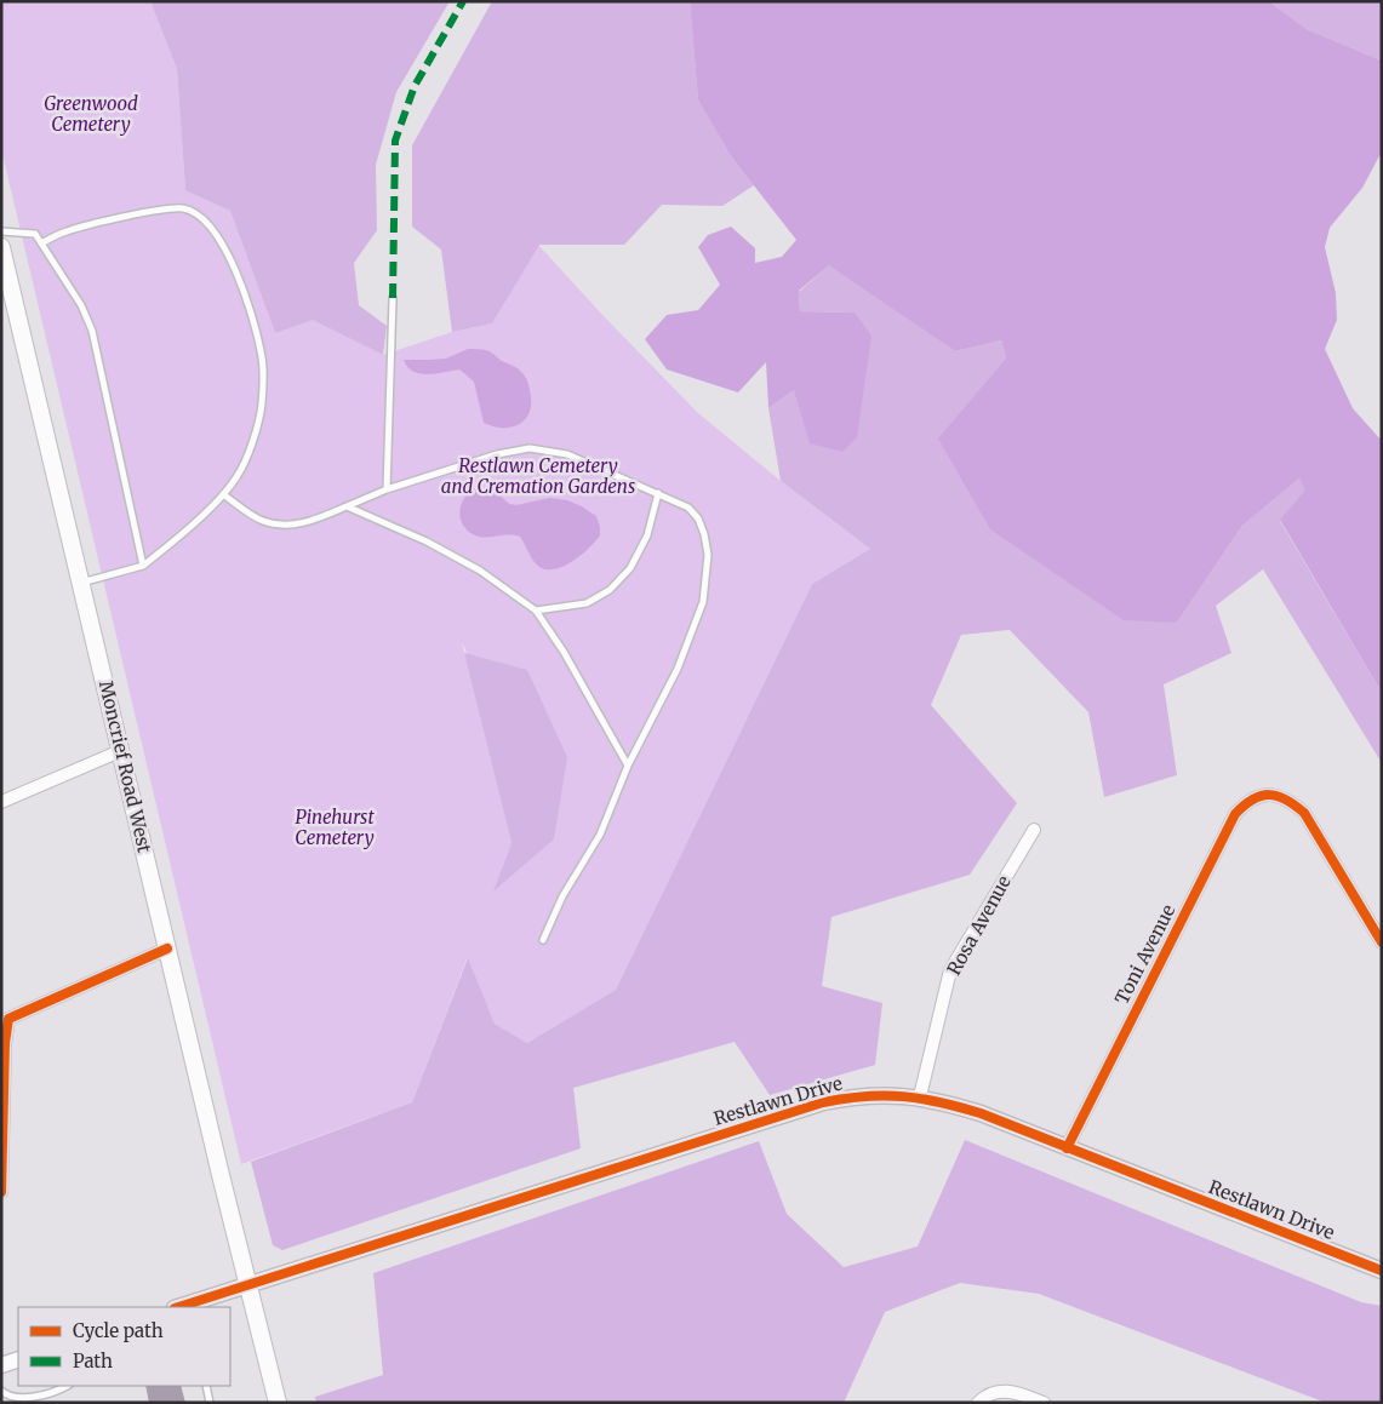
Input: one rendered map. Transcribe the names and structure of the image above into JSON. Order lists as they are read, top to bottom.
{
  "streets": {
    "main road": ["Moncrief Road West"],
    "street": ["Rosa Avenue", "Toni Avenue", "Restlawn Drive"]
  },
  "crossings": [
    ["Moncrief Road West", "Restlawn Drive"],
    ["Rosa Avenue", "Restlawn Drive"],
    ["Toni Avenue", "Restlawn Drive"]
  ],
  "parks": ["Greenwood Cemetery", "Restlawn Cemetery and Cremation Gardens", "Pinehurst Cemetery"],
  "legend": ["Cycle path", "Path"]
}
